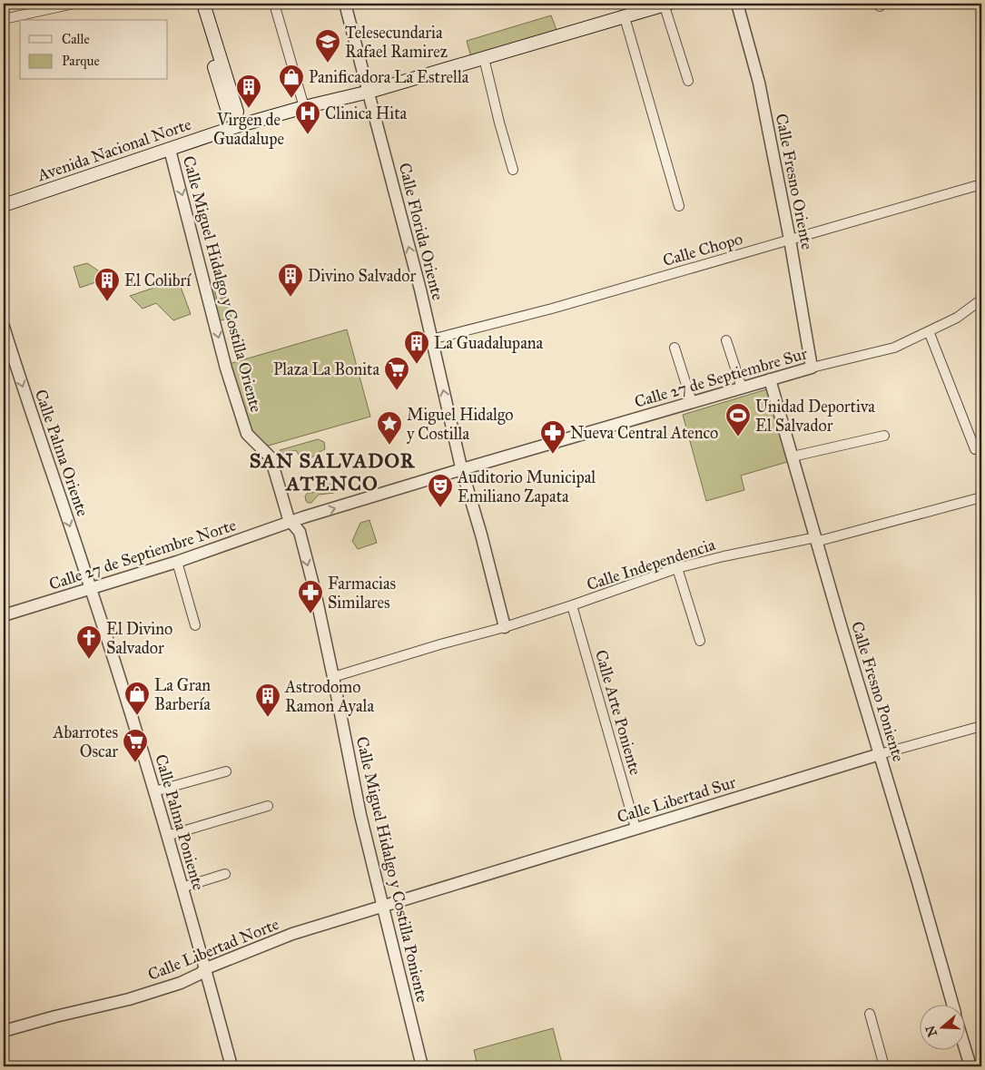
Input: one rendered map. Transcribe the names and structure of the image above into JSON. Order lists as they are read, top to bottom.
{
  "streets": {
    "main road": ["Avenida Nacional Norte"],
    "street": [
      "Calle Fresno Oriente",
      "Calle Florida Oriente",
      "Calle Chopo",
      "Calle Miguel Hidalgo y Costilla Oriente",
      "Calle 27 de Septiembre Sur",
      "Calle Palma Oriente",
      "Calle 27 de Septiembre Norte",
      "Calle Independencia",
      "Calle Fresno Poniente",
      "Calle Arte Poniente",
      "Calle Libertad Sur",
      "Calle Palma Poniente",
      "Calle Miguel Hidalgo y Costilla Poniente",
      "Calle Libertad Norte"
    ]
  },
  "crossings": [
    ["Avenida Nacional Norte", "Calle Florida Oriente"],
    ["Avenida Nacional Norte", "Calle Miguel Hidalgo y Costilla Oriente"],
    ["Calle Fresno Oriente", "Calle Chopo"],
    ["Calle Fresno Oriente", "Calle 27 de Septiembre Sur"],
    ["Calle Florida Oriente", "Calle Chopo"],
    ["Calle Florida Oriente", "Calle 27 de Septiembre Sur"],
    ["Calle Florida Oriente", "Calle Independencia"],
    ["Calle Miguel Hidalgo y Costilla Oriente", "Calle 27 de Septiembre Sur"],
    ["Calle Miguel Hidalgo y Costilla Oriente", "Calle 27 de Septiembre Norte"],
    ["Calle Miguel Hidalgo y Costilla Oriente", "Calle Miguel Hidalgo y Costilla Poniente"],
    ["Calle 27 de Septiembre Sur", "Calle 27 de Septiembre Norte"],
    ["Calle 27 de Septiembre Sur", "Calle Fresno Poniente"],
    ["Calle 27 de Septiembre Sur", "Calle Miguel Hidalgo y Costilla Poniente"],
    ["Calle Palma Oriente", "Calle 27 de Septiembre Norte"],
    ["Calle Palma Oriente", "Calle Palma Poniente"],
    ["Calle 27 de Septiembre Norte", "Calle Palma Poniente"],
    ["Calle 27 de Septiembre Norte", "Calle Miguel Hidalgo y Costilla Poniente"],
    ["Calle Independencia", "Calle Fresno Poniente"],
    ["Calle Independencia", "Calle Arte Poniente"],
    ["Calle Independencia", "Calle Miguel Hidalgo y Costilla Poniente"],
    ["Calle Fresno Poniente", "Calle Libertad Sur"],
    ["Calle Arte Poniente", "Calle Libertad Sur"],
    ["Calle Libertad Sur", "Calle Miguel Hidalgo y Costilla Poniente"],
    ["Calle Libertad Sur", "Calle Libertad Norte"],
    ["Calle Palma Poniente", "Calle Libertad Norte"],
    ["Calle Miguel Hidalgo y Costilla Poniente", "Calle Libertad Norte"]
  ],
  "one_way": ["Calle Florida Oriente", "Calle Miguel Hidalgo y Costilla Oriente", "Calle Palma Oriente"],
  "districts": ["SAN SALVADOR ATENCO"],
  "places": {
    "school or university": ["Telesecundaria Rafael Ramirez"],
    "shop": ["Panificadora La Estrella", "La Gran Barbería"],
    "building": [
      "Virgen de Guadalupe",
      "Divino Salvador",
      "El Colibrí",
      "La Guadalupana",
      "Astrodomo Ramon Ayala"
    ],
    "hospital": ["Clinica Hita"],
    "supermarket": ["Plaza La Bonita", "Abarrotes Oscar"],
    "sports": ["Unidad Deportiva El Salvador"],
    "place": ["Miguel Hidalgo y Costilla"],
    "pharmacy": ["Nueva Central Atenco", "Farmacias Similares"],
    "theatre": ["Auditorio Municipal Emiliano Zapata"],
    "church": ["El Divino Salvador"]
  },
  "legend": ["Calle", "Parque"],
  "north": "left"
}
